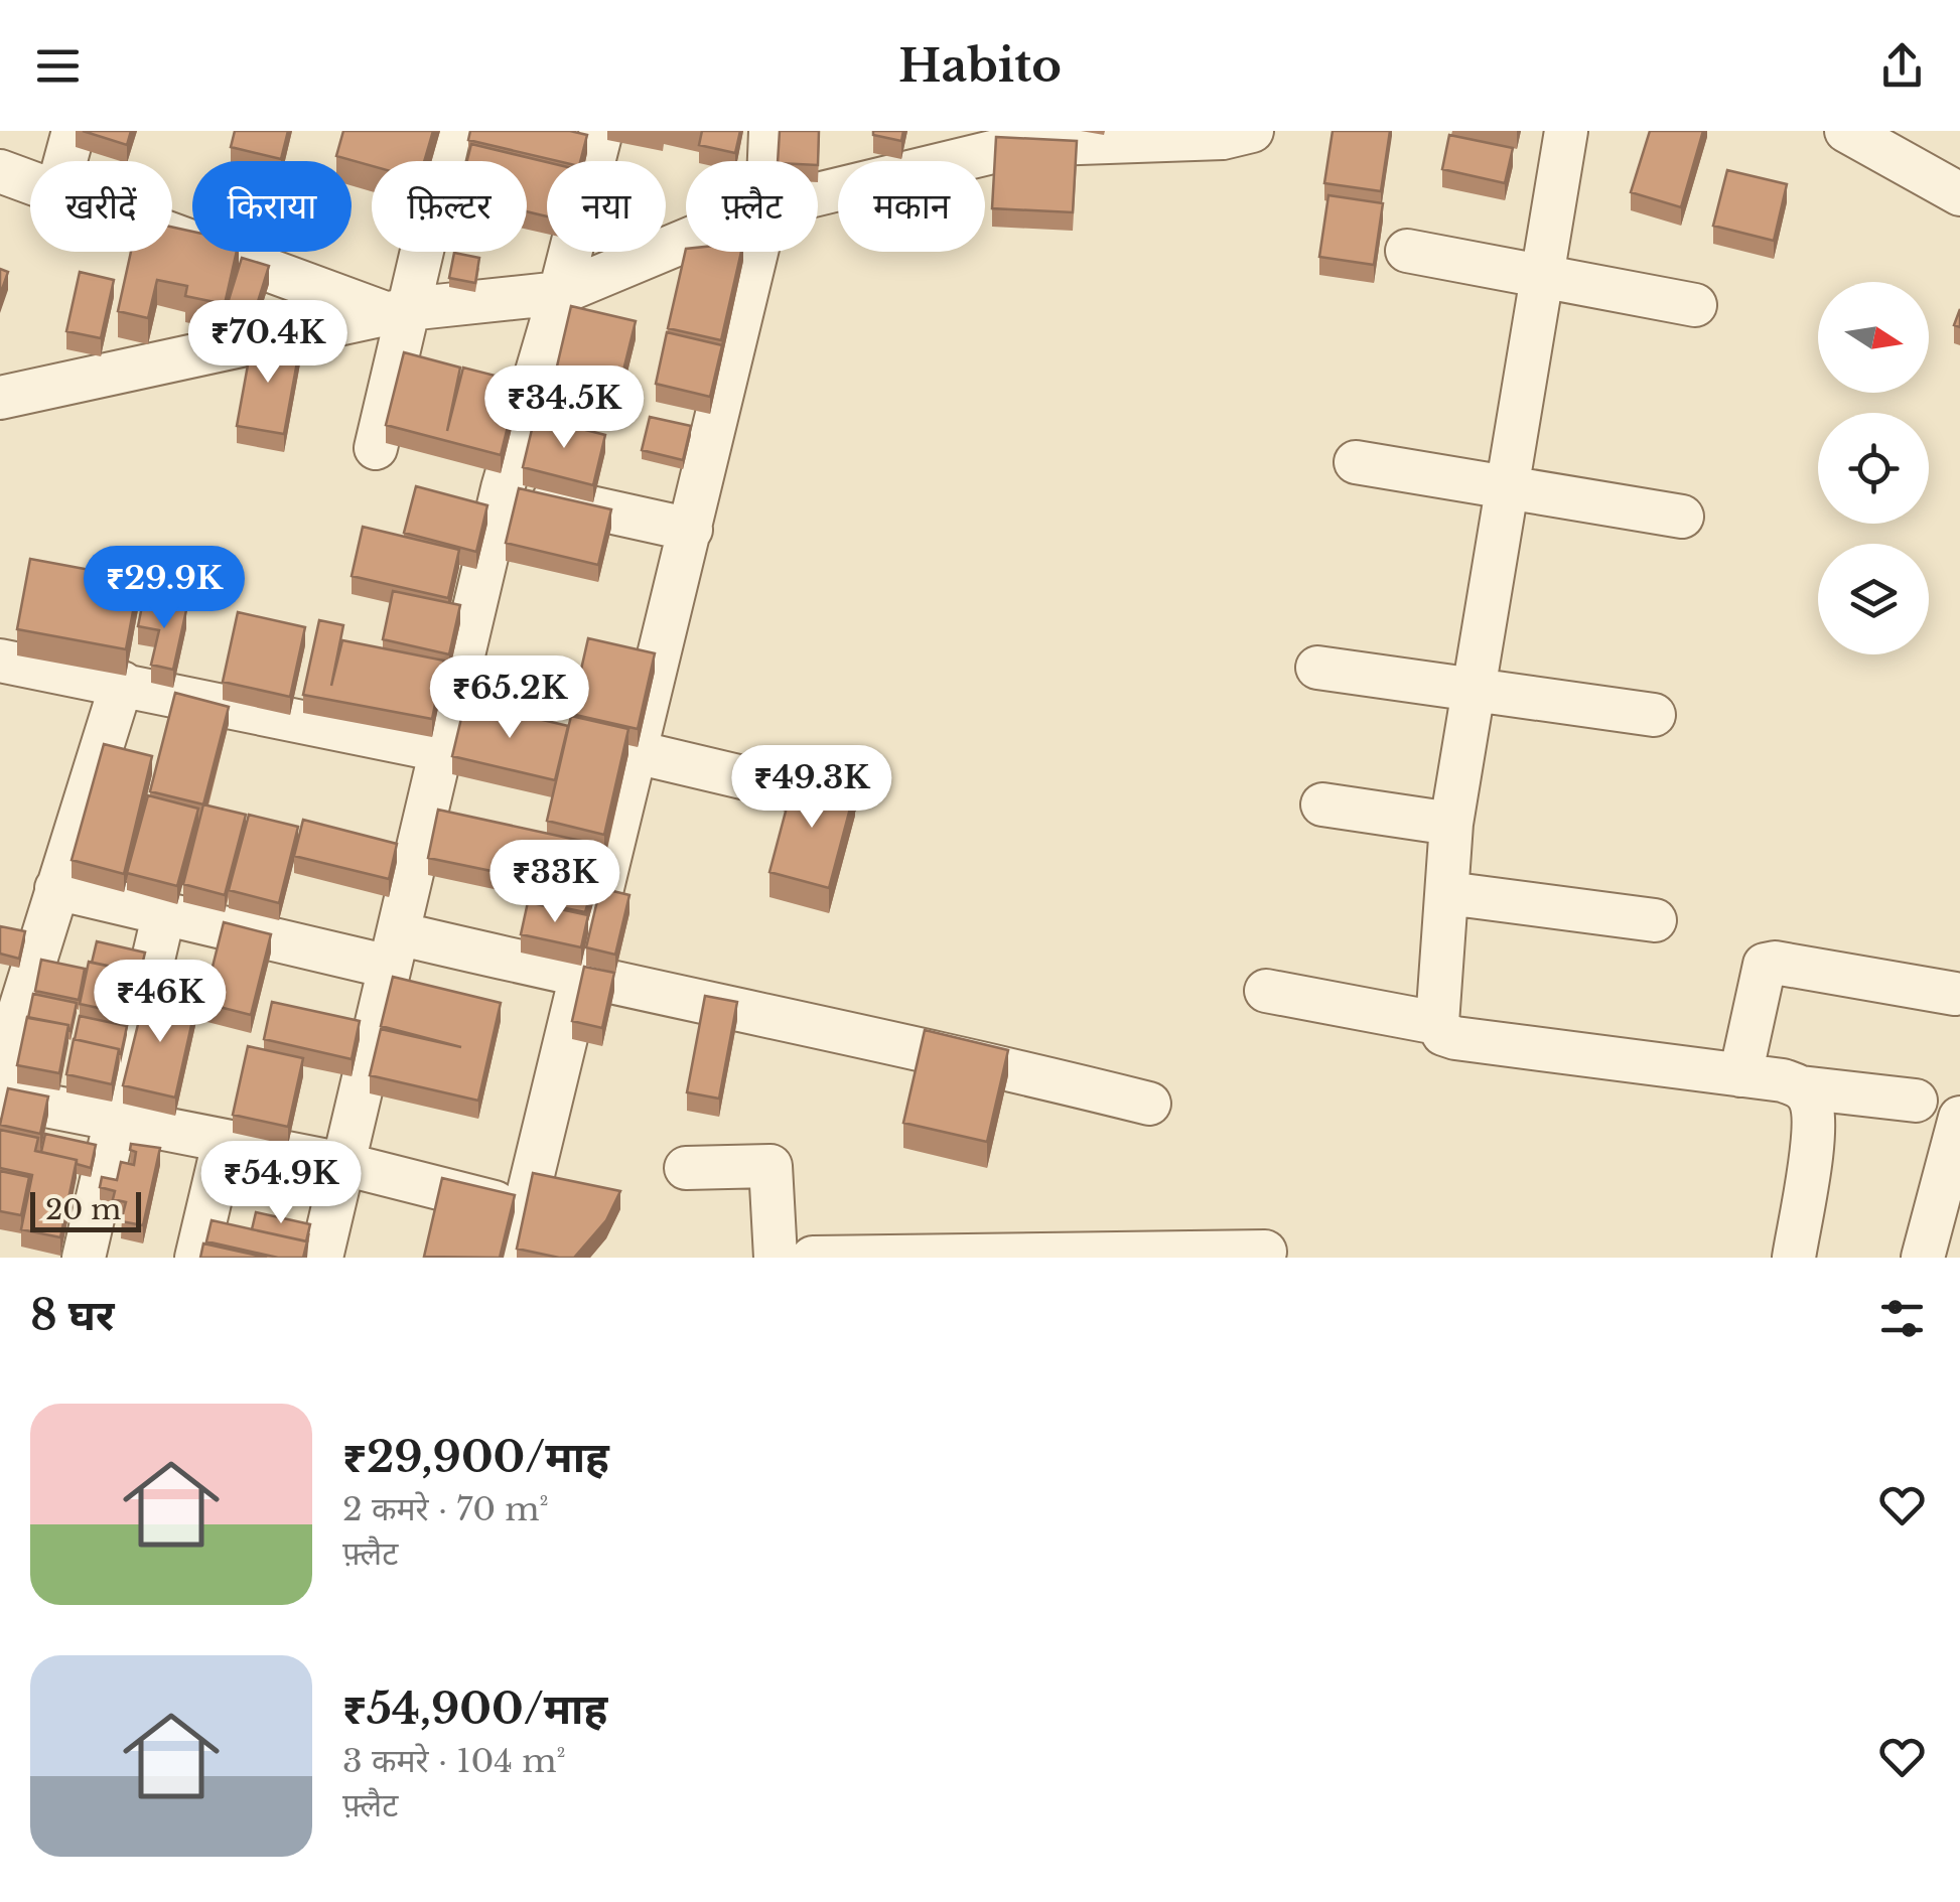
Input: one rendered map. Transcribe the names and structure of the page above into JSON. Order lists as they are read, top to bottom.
{
  "scale_bar": "20 m",
  "north": "right",
  "page": {
    "header": "Habito",
    "chip": [
      "खरीदें",
      "किराया",
      "फ़िल्टर",
      "नया",
      "फ़्लैट",
      "मकान"
    ],
    "price": [
      "₹70.4K",
      "₹34.5K",
      "₹29.9K",
      "₹65.2K",
      "₹49.3K",
      "₹33K",
      "₹46K",
      "₹54.9K"
    ],
    "scale": "20 m",
    "heading": "8 घर",
    "list": [
      {
        "name": "₹29,900/माह",
        "note": "2 कमरे · 70 m² · फ़्लैट"
      },
      {
        "name": "₹54,900/माह",
        "note": "3 कमरे · 104 m² · फ़्लैट"
      }
    ]
  }
}
